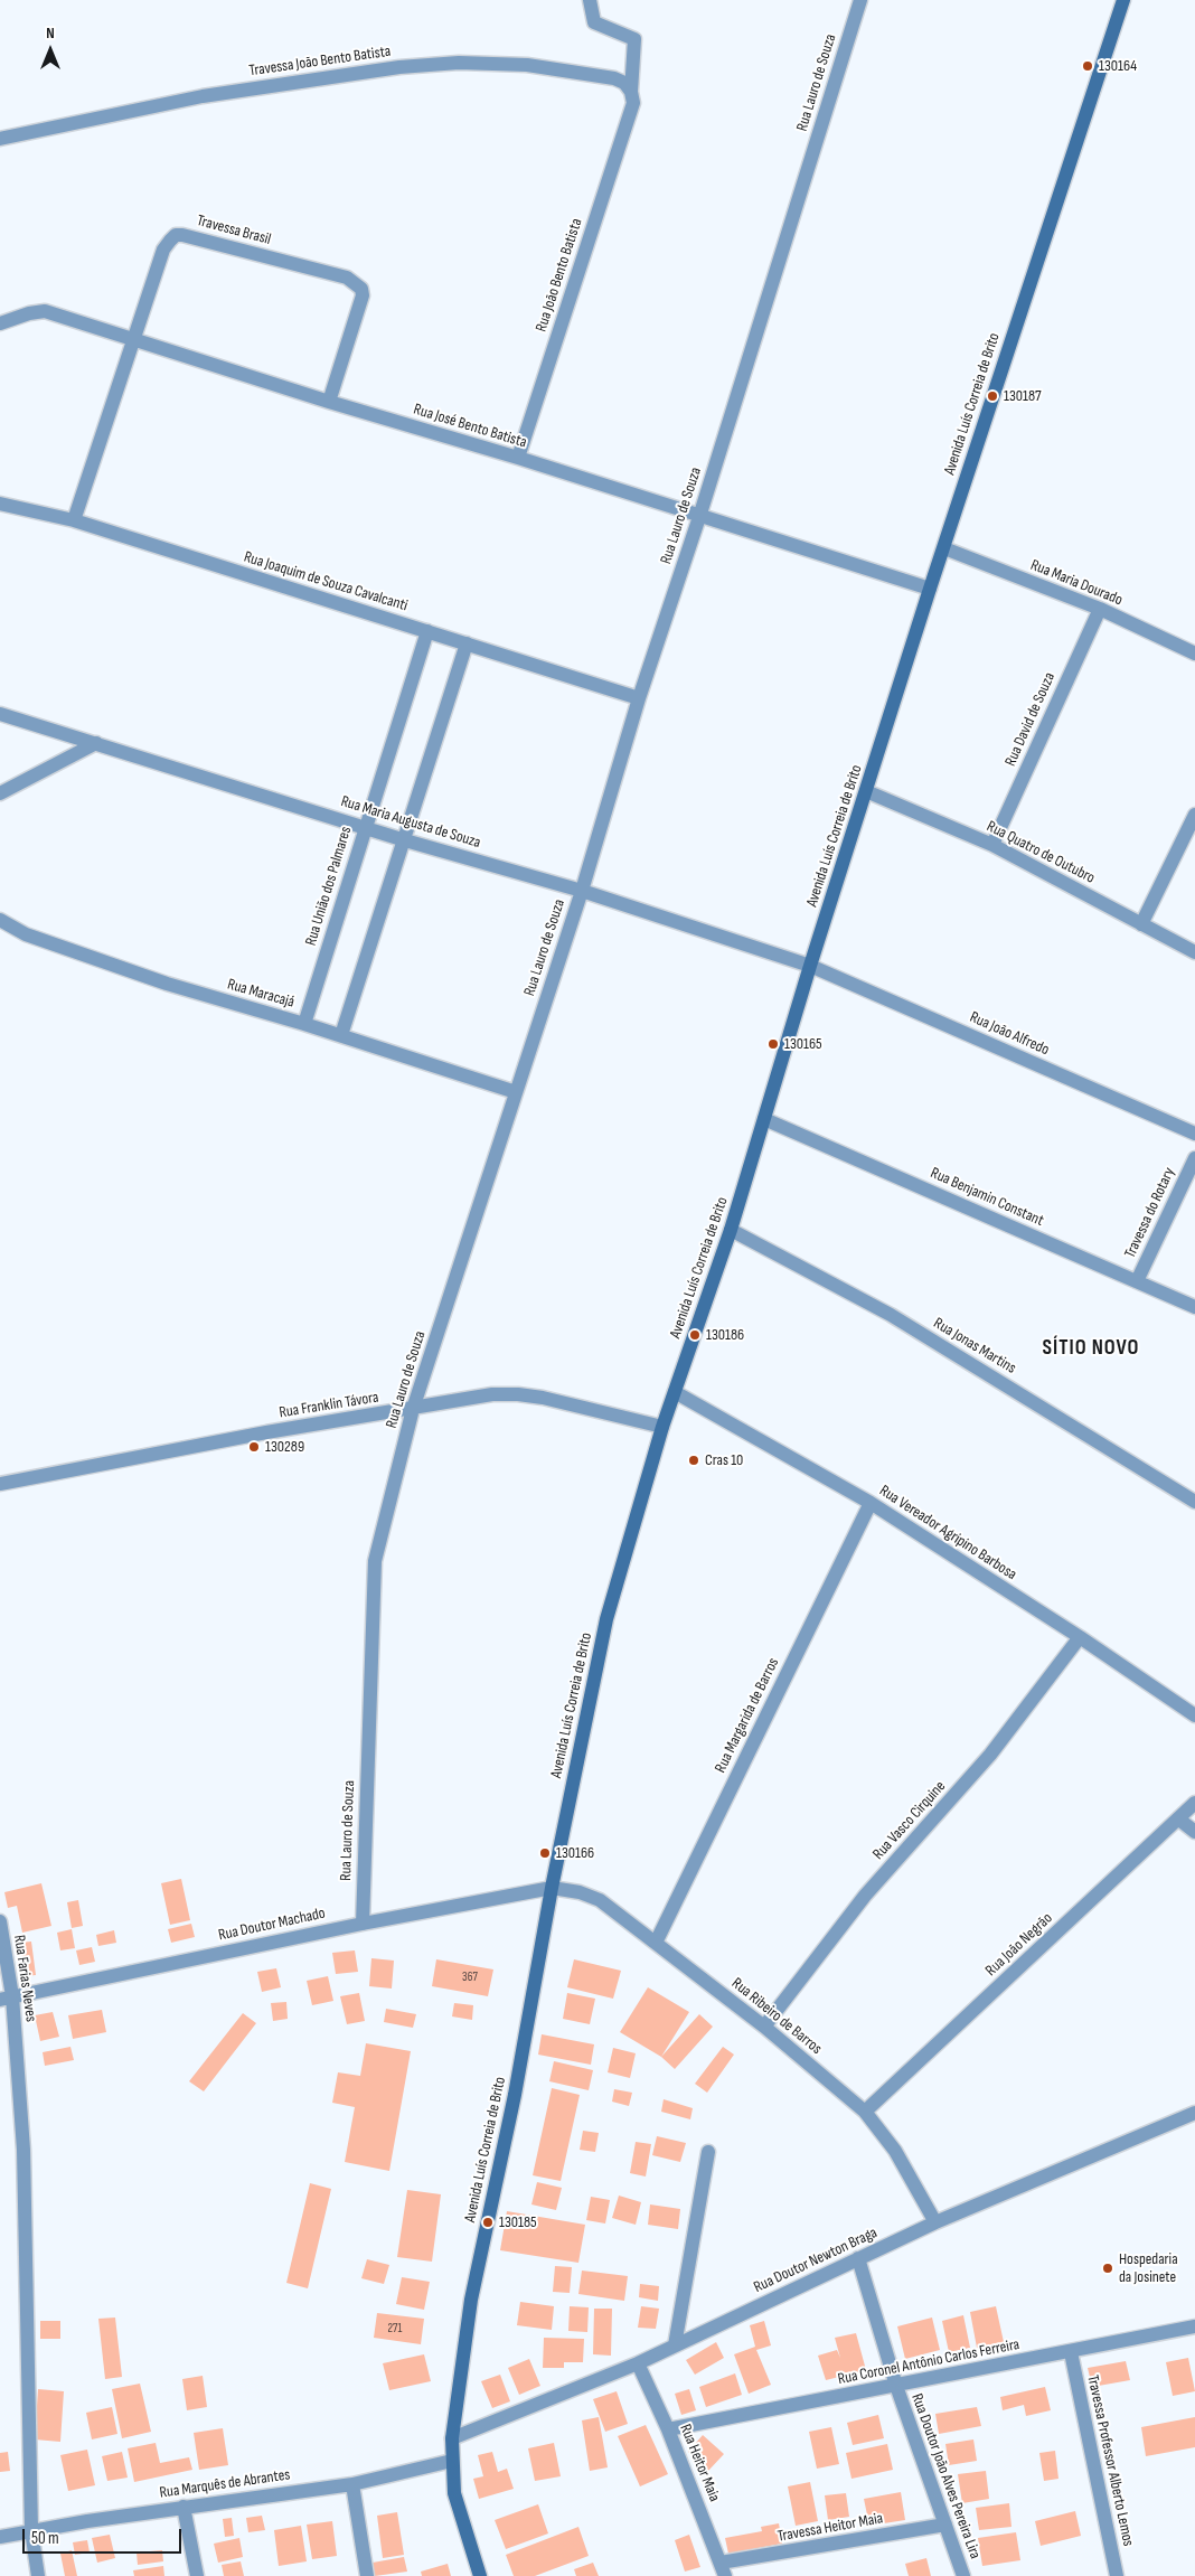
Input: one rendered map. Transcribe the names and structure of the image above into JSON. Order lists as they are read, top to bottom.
{
  "streets": {
    "main road": ["Avenida Luís Correia de Brito"],
    "street": [
      "Travessa João Bento Batista",
      "Rua Lauro de Souza",
      "Travessa Brasil",
      "Rua João Bento Batista",
      "Rua José Bento Batista",
      "Rua Joaquim de Souza Cavalcanti",
      "Rua Maria Dourado",
      "Rua David de Souza",
      "Rua Maria Augusta de Souza",
      "Rua Quatro de Outubro",
      "Rua União dos Palmares",
      "Rua Maracajá",
      "Rua João Alfredo",
      "Rua Benjamin Constant",
      "Travessa do Rotary",
      "Rua Jonas Martins",
      "Rua Franklin Távora",
      "Rua Vereador Agripino Barbosa",
      "Rua Margarida de Barros",
      "Rua Vasco Cirquine",
      "Rua Doutor Machado",
      "Rua João Negrão",
      "Rua Farias Neves",
      "Rua Ribeiro de Barros",
      "Rua Doutor Newton Braga",
      "Rua Coronel Antônio Carlos Ferreira",
      "Travessa Professor Alberto Lemos",
      "Rua Heitor Maia",
      "Rua Doutor João Alves Pereira Lira",
      "Rua Marquês de Abrantes",
      "Travessa Heitor Maia"
    ]
  },
  "crossings": [
    ["Travessa João Bento Batista", "Rua João Bento Batista"],
    ["Rua Lauro de Souza", "Rua José Bento Batista"],
    ["Rua Lauro de Souza", "Rua Joaquim de Souza Cavalcanti"],
    ["Rua Lauro de Souza", "Rua Maria Augusta de Souza"],
    ["Rua Lauro de Souza", "Rua Maracajá"],
    ["Rua Lauro de Souza", "Rua Franklin Távora"],
    ["Rua Lauro de Souza", "Rua Doutor Machado"],
    ["Travessa Brasil", "Rua José Bento Batista"],
    ["Travessa Brasil", "Rua Joaquim de Souza Cavalcanti"],
    ["Rua João Bento Batista", "Rua José Bento Batista"],
    ["Avenida Luís Correia de Brito", "Rua José Bento Batista"],
    ["Avenida Luís Correia de Brito", "Rua Maria Dourado"],
    ["Avenida Luís Correia de Brito", "Rua Maria Augusta de Souza"],
    ["Avenida Luís Correia de Brito", "Rua Quatro de Outubro"],
    ["Avenida Luís Correia de Brito", "Rua João Alfredo"],
    ["Avenida Luís Correia de Brito", "Rua Benjamin Constant"],
    ["Avenida Luís Correia de Brito", "Rua Jonas Martins"],
    ["Avenida Luís Correia de Brito", "Rua Franklin Távora"],
    ["Avenida Luís Correia de Brito", "Rua Vereador Agripino Barbosa"],
    ["Avenida Luís Correia de Brito", "Rua Doutor Machado"],
    ["Avenida Luís Correia de Brito", "Rua Ribeiro de Barros"],
    ["Avenida Luís Correia de Brito", "Rua Doutor Newton Braga"],
    ["Avenida Luís Correia de Brito", "Rua Marquês de Abrantes"],
    ["Rua Joaquim de Souza Cavalcanti", "Rua União dos Palmares"],
    ["Rua Maria Dourado", "Rua David de Souza"],
    ["Rua David de Souza", "Rua Quatro de Outubro"],
    ["Rua Maria Augusta de Souza", "Rua União dos Palmares"],
    ["Rua Maria Augusta de Souza", "Rua João Alfredo"],
    ["Rua União dos Palmares", "Rua Maracajá"],
    ["Rua Benjamin Constant", "Travessa do Rotary"],
    ["Rua Vereador Agripino Barbosa", "Rua Margarida de Barros"],
    ["Rua Vereador Agripino Barbosa", "Rua Vasco Cirquine"],
    ["Rua Margarida de Barros", "Rua Ribeiro de Barros"],
    ["Rua Vasco Cirquine", "Rua Ribeiro de Barros"],
    ["Rua Doutor Machado", "Rua Farias Neves"],
    ["Rua Doutor Machado", "Rua Ribeiro de Barros"],
    ["Rua João Negrão", "Rua Ribeiro de Barros"],
    ["Rua Farias Neves", "Rua Marquês de Abrantes"],
    ["Rua Ribeiro de Barros", "Rua Doutor Newton Braga"],
    ["Rua Doutor Newton Braga", "Rua Heitor Maia"],
    ["Rua Doutor Newton Braga", "Rua Doutor João Alves Pereira Lira"],
    ["Rua Coronel Antônio Carlos Ferreira", "Travessa Professor Alberto Lemos"],
    ["Rua Coronel Antônio Carlos Ferreira", "Rua Heitor Maia"],
    ["Rua Coronel Antônio Carlos Ferreira", "Rua Doutor João Alves Pereira Lira"],
    ["Rua Heitor Maia", "Travessa Heitor Maia"],
    ["Rua Doutor João Alves Pereira Lira", "Travessa Heitor Maia"]
  ],
  "districts": ["SÍTIO NOVO"],
  "places": [
    "130164",
    "130187",
    "130165",
    "130186",
    "130289",
    "Cras 10",
    "130166",
    "130185",
    "Hospedaria da Josinete"
  ],
  "house_numbers": ["367", "271"],
  "scale_bar": "50 m",
  "north": "top"
}
